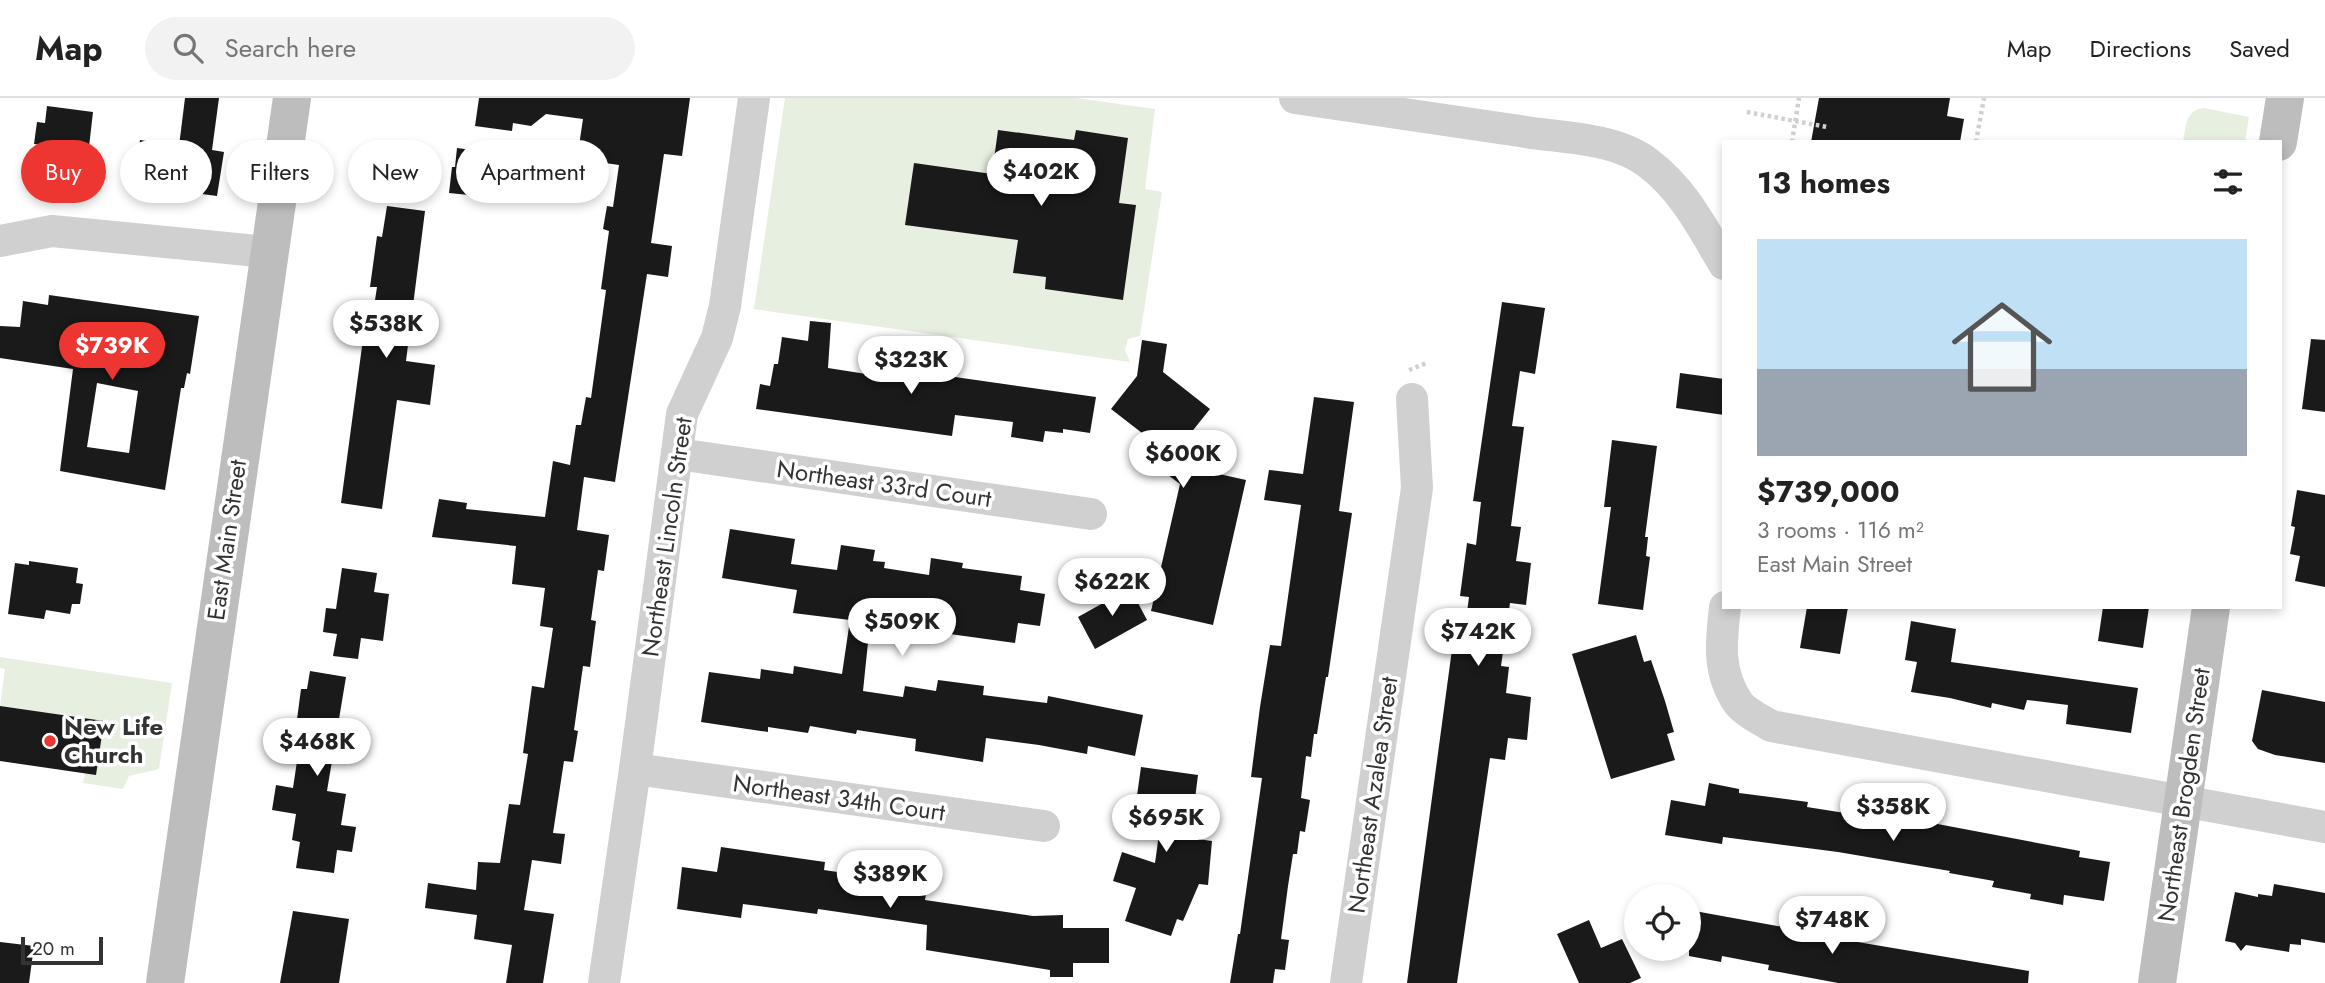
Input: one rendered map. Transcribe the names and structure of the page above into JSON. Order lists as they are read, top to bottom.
{
  "streets": {
    "main road": ["East Main Street", "Northeast Brogden Street"],
    "street": [
      "Northeast 33rd Court",
      "Northeast Lincoln Street",
      "Northeast Azalea Street",
      "Northeast 34th Court"
    ]
  },
  "crossings": [
    ["Northeast 33rd Court", "Northeast Lincoln Street"],
    ["Northeast Lincoln Street", "Northeast 34th Court"]
  ],
  "places": ["New Life Church"],
  "scale_bar": "20 m",
  "page": {
    "header": "Map",
    "search": "Search here",
    "nav": ["Map", "Directions", "Saved"],
    "chip": [
      "Buy",
      "Rent",
      "Filters",
      "New",
      "Apartment"
    ],
    "heading": "13 homes",
    "price": [
      "$402K",
      "$538K",
      "$739K",
      "$323K",
      "$600K",
      "$622K",
      "$509K",
      "$742K",
      "$468K",
      "$358K",
      "$695K",
      "$389K",
      "$748K"
    ],
    "list": [
      {
        "name": "$739,000",
        "note": "3 rooms · 116 m² · East Main Street"
      }
    ],
    "scale": "20 m"
  }
}
